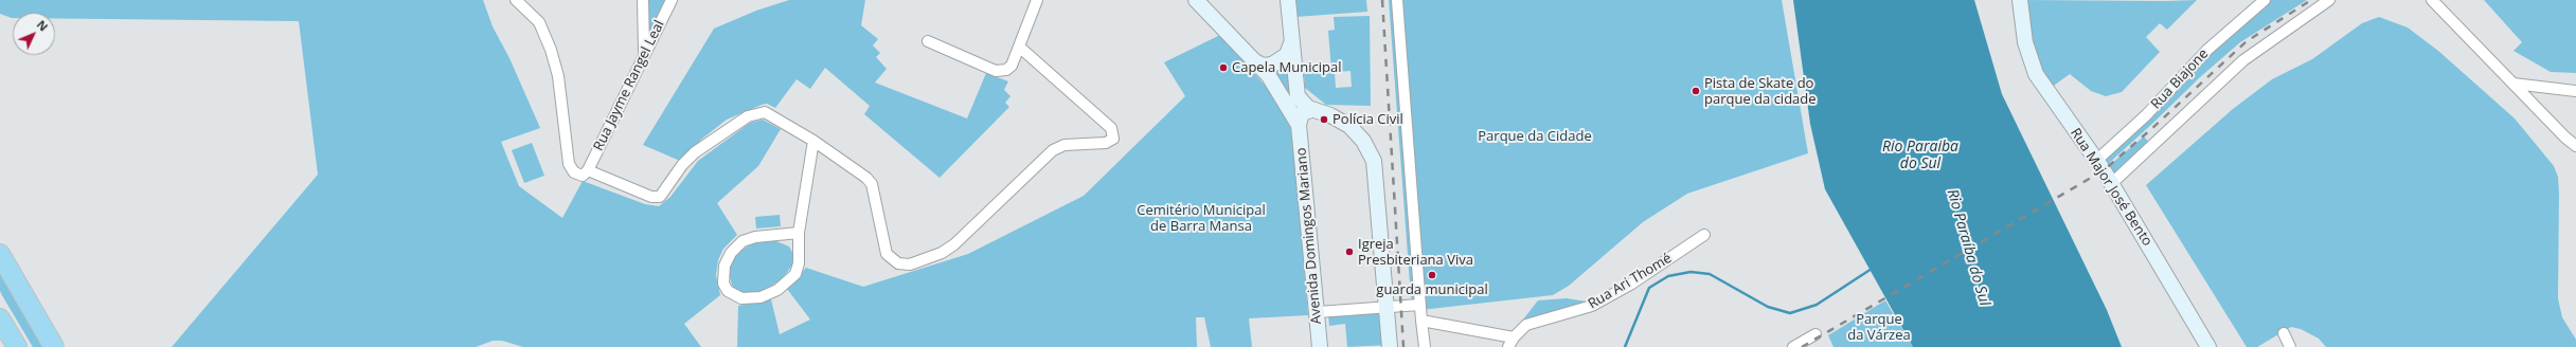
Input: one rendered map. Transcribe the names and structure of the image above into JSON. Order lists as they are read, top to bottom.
{
  "streets": {
    "main road": ["Rua Major José Bento", "Avenida Domingos Mariano"],
    "street": ["Rua Biajone", "Rua Jayme Rangel Leal", "Rua Ari Thomé"]
  },
  "crossings": [
    ["Rua Biajone", "Rua Major José Bento"]
  ],
  "water": ["Rio Paraiba do Sul", "Rio Paraíba do Sul"],
  "parks": ["Parque da Cidade", "Cemitério Municipal de Barra Mansa", "Parque da Várzea"],
  "places": [
    "Capela Municipal",
    "Pista de Skate do parque da cidade",
    "Polícia Civil",
    "Igreja Presbiteriana Viva",
    "guarda municipal"
  ],
  "north": "top right"
}
